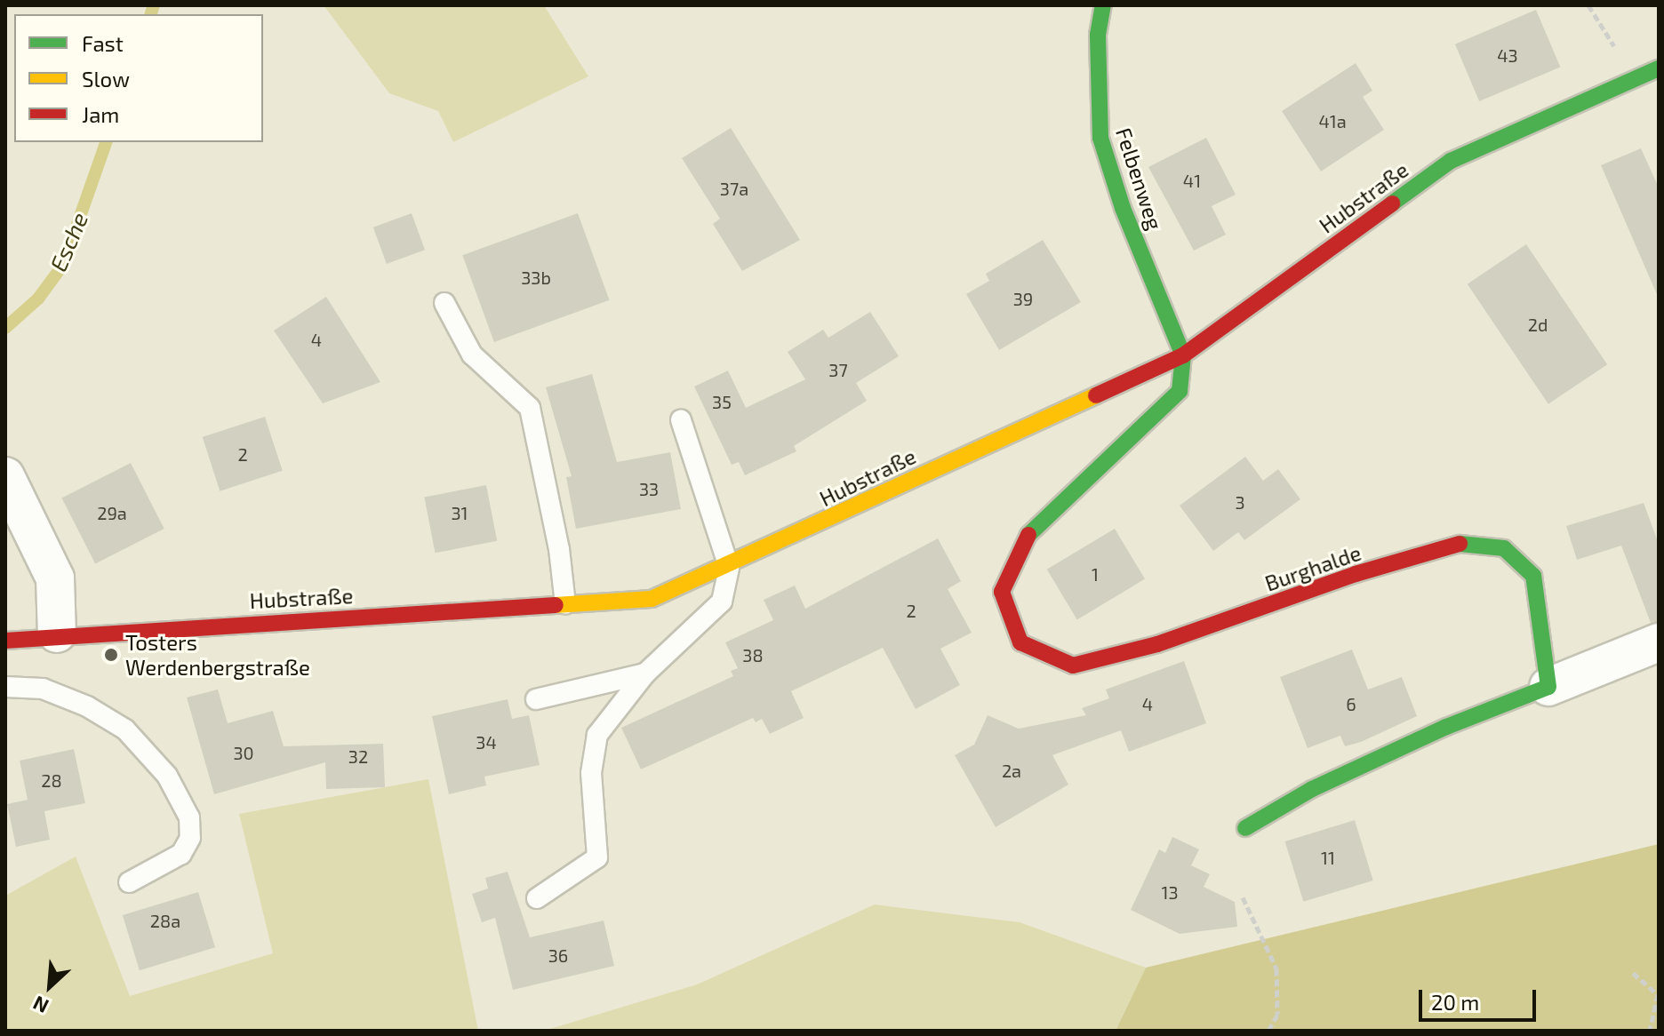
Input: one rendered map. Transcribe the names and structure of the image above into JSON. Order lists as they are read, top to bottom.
{
  "streets": {
    "street": ["Felbenweg", "Hubstraße", "Burghalde"]
  },
  "crossings": [
    ["Felbenweg", "Hubstraße"],
    ["Felbenweg", "Burghalde"],
    ["Hubstraße", "Burghalde"]
  ],
  "water": ["Esche"],
  "places": ["Tosters Werdenbergstraße"],
  "house_numbers": [
    "43",
    "41a",
    "41",
    "37a",
    "33b",
    "39",
    "2d",
    "4",
    "37",
    "35",
    "2",
    "33",
    "3",
    "29a",
    "31",
    "1",
    "2",
    "38",
    "4",
    "6",
    "34",
    "30",
    "32",
    "2a",
    "28",
    "11",
    "13",
    "28a",
    "36"
  ],
  "legend": ["Fast", "Slow", "Jam"],
  "scale_bar": "20 m",
  "north": "bottom left"
}
